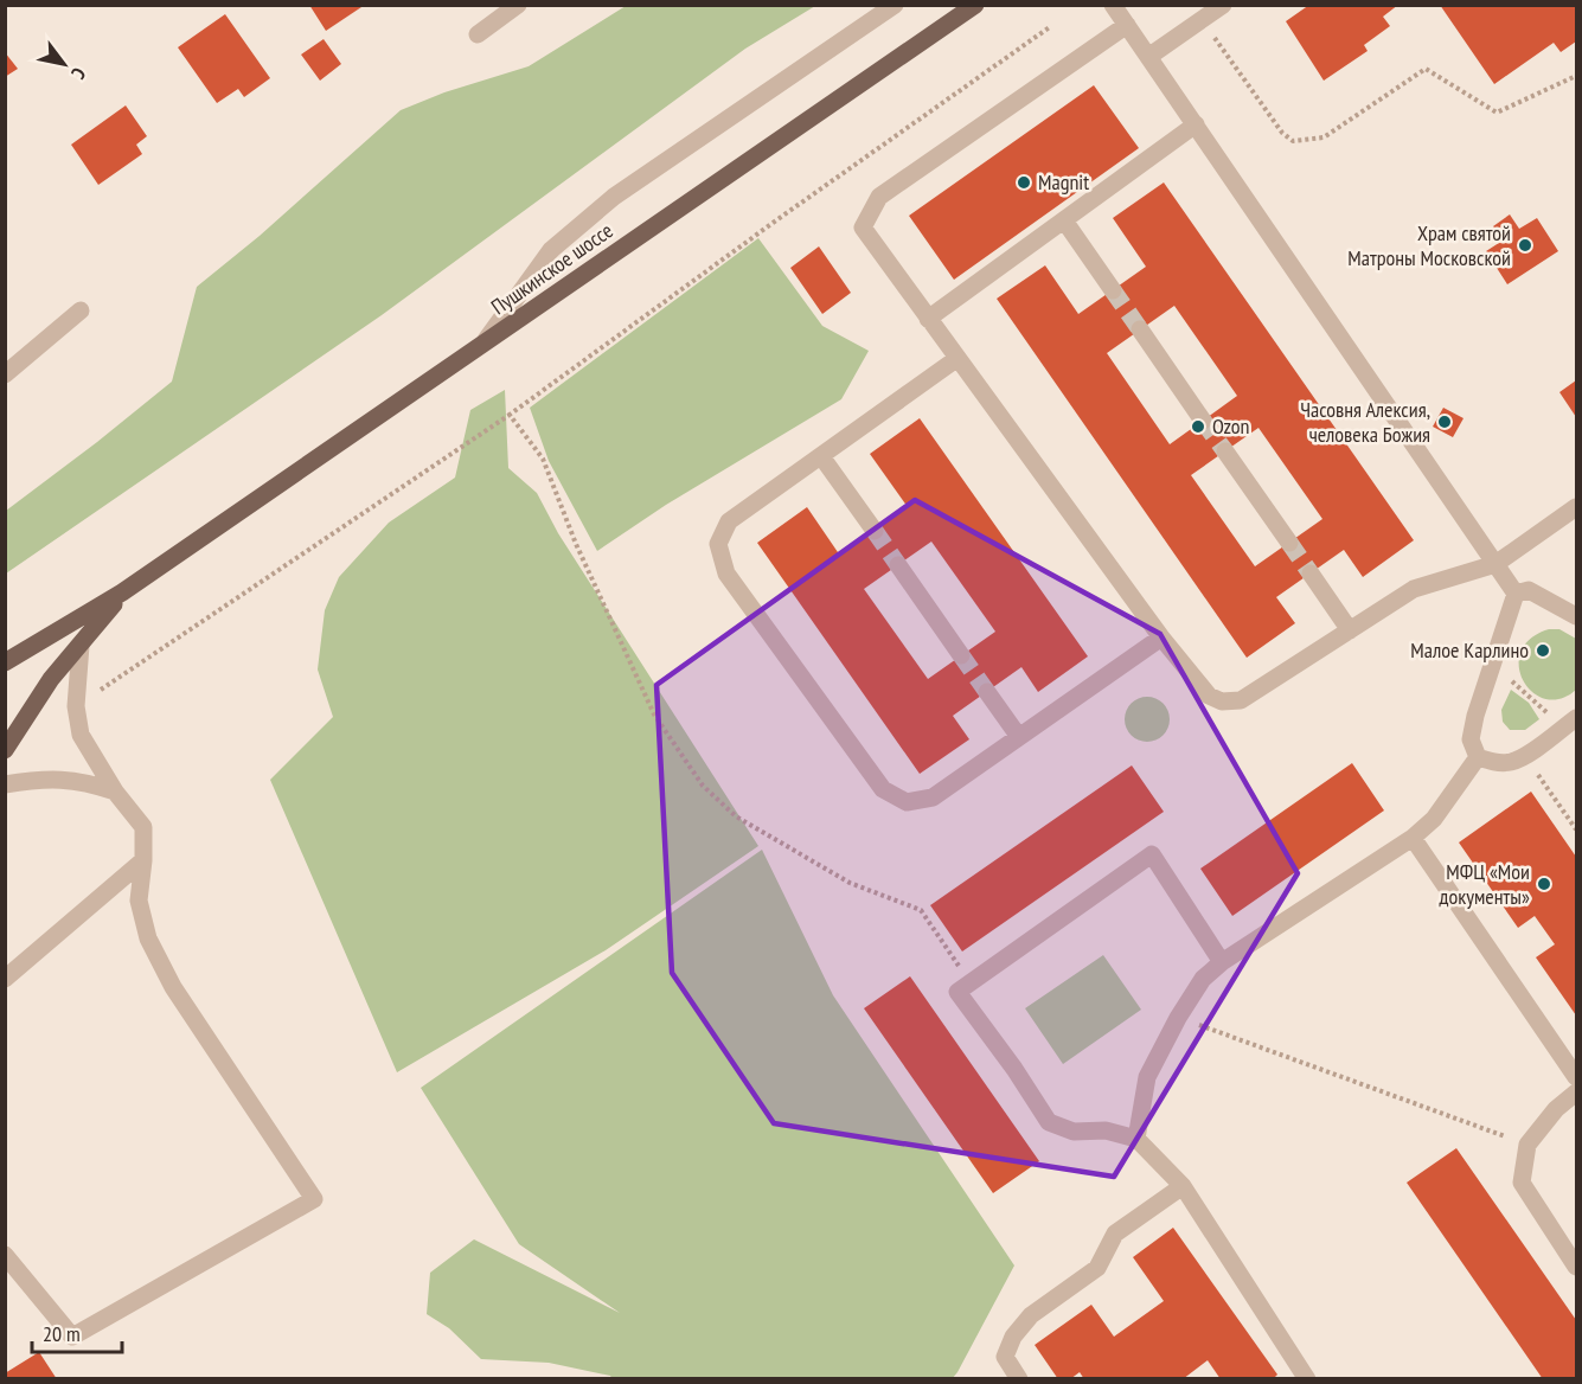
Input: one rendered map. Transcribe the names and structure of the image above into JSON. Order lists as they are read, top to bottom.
{
  "streets": {
    "main road": ["Пушкинское шоссе"]
  },
  "places": [
    "Magnit",
    "Храм святой Матроны Моcковской",
    "Часовня Алексия, человека Божия",
    "Ozon",
    "Малое Карлино",
    "МФЦ «Мои документы»"
  ],
  "scale_bar": "20 m",
  "north": "bottom right"
}
